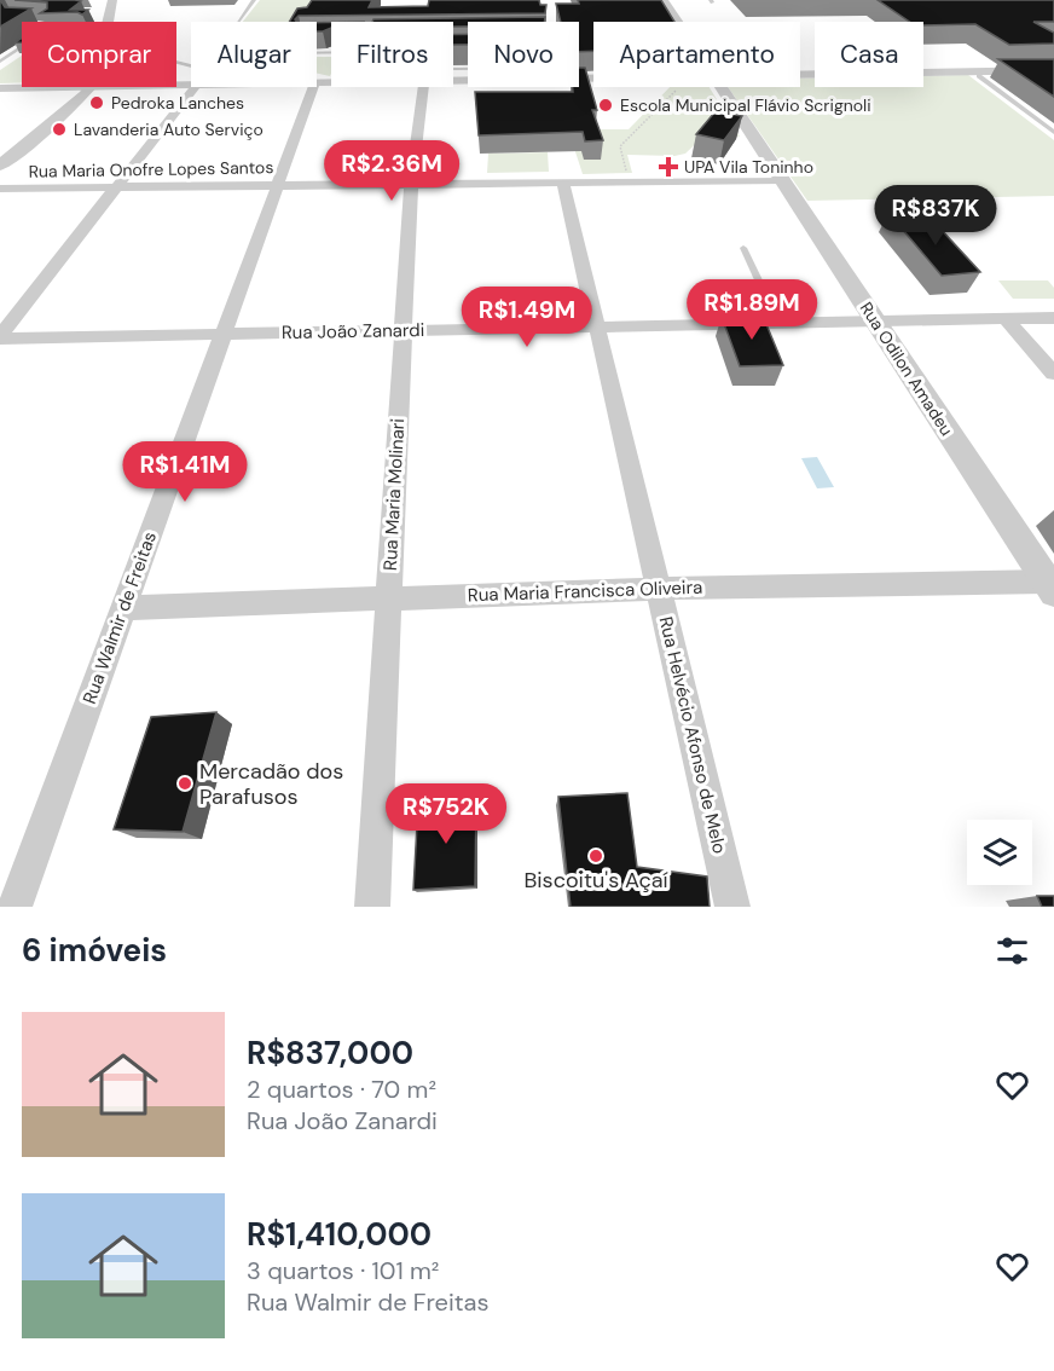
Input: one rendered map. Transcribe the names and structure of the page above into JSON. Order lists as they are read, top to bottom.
{
  "streets": {
    "street": [
      "Rua Maria Onofre Lopes Santos",
      "Rua João Zanardi",
      "Rua Odilon Amadeu",
      "Rua Maria Molinari",
      "Rua Maria Francisca Oliveira",
      "Rua Walmir de Freitas",
      "Rua Helvécio Afonso de Melo"
    ]
  },
  "crossings": [
    ["Rua Maria Onofre Lopes Santos", "Rua Odilon Amadeu"],
    ["Rua Maria Onofre Lopes Santos", "Rua Maria Molinari"],
    ["Rua Maria Onofre Lopes Santos", "Rua Walmir de Freitas"],
    ["Rua Maria Onofre Lopes Santos", "Rua Helvécio Afonso de Melo"],
    ["Rua João Zanardi", "Rua Odilon Amadeu"],
    ["Rua João Zanardi", "Rua Maria Molinari"],
    ["Rua João Zanardi", "Rua Walmir de Freitas"],
    ["Rua João Zanardi", "Rua Helvécio Afonso de Melo"],
    ["Rua Odilon Amadeu", "Rua Maria Francisca Oliveira"],
    ["Rua Maria Molinari", "Rua Maria Francisca Oliveira"],
    ["Rua Maria Francisca Oliveira", "Rua Walmir de Freitas"],
    ["Rua Maria Francisca Oliveira", "Rua Helvécio Afonso de Melo"]
  ],
  "places": {
    "other": [
      "Pedroka Lanches",
      "Escola Municipal Flávio Scrignoli",
      "Lavanderia Auto Serviço",
      "Mercadão dos Parafusos",
      "Biscoitu's Açaí"
    ],
    "health": ["UPA Vila Toninho"]
  },
  "page": {
    "chip": [
      "Comprar",
      "Alugar",
      "Filtros",
      "Novo",
      "Apartamento",
      "Casa"
    ],
    "price": [
      "R$2.36M",
      "R$837K",
      "R$1.89M",
      "R$1.49M",
      "R$1.41M",
      "R$752K"
    ],
    "heading": "6 imóveis",
    "list": [
      {
        "name": "R$837,000",
        "note": "2 quartos · 70 m² · Rua João Zanardi"
      },
      {
        "name": "R$1,410,000",
        "note": "3 quartos · 101 m² · Rua Walmir de Freitas"
      }
    ]
  }
}
